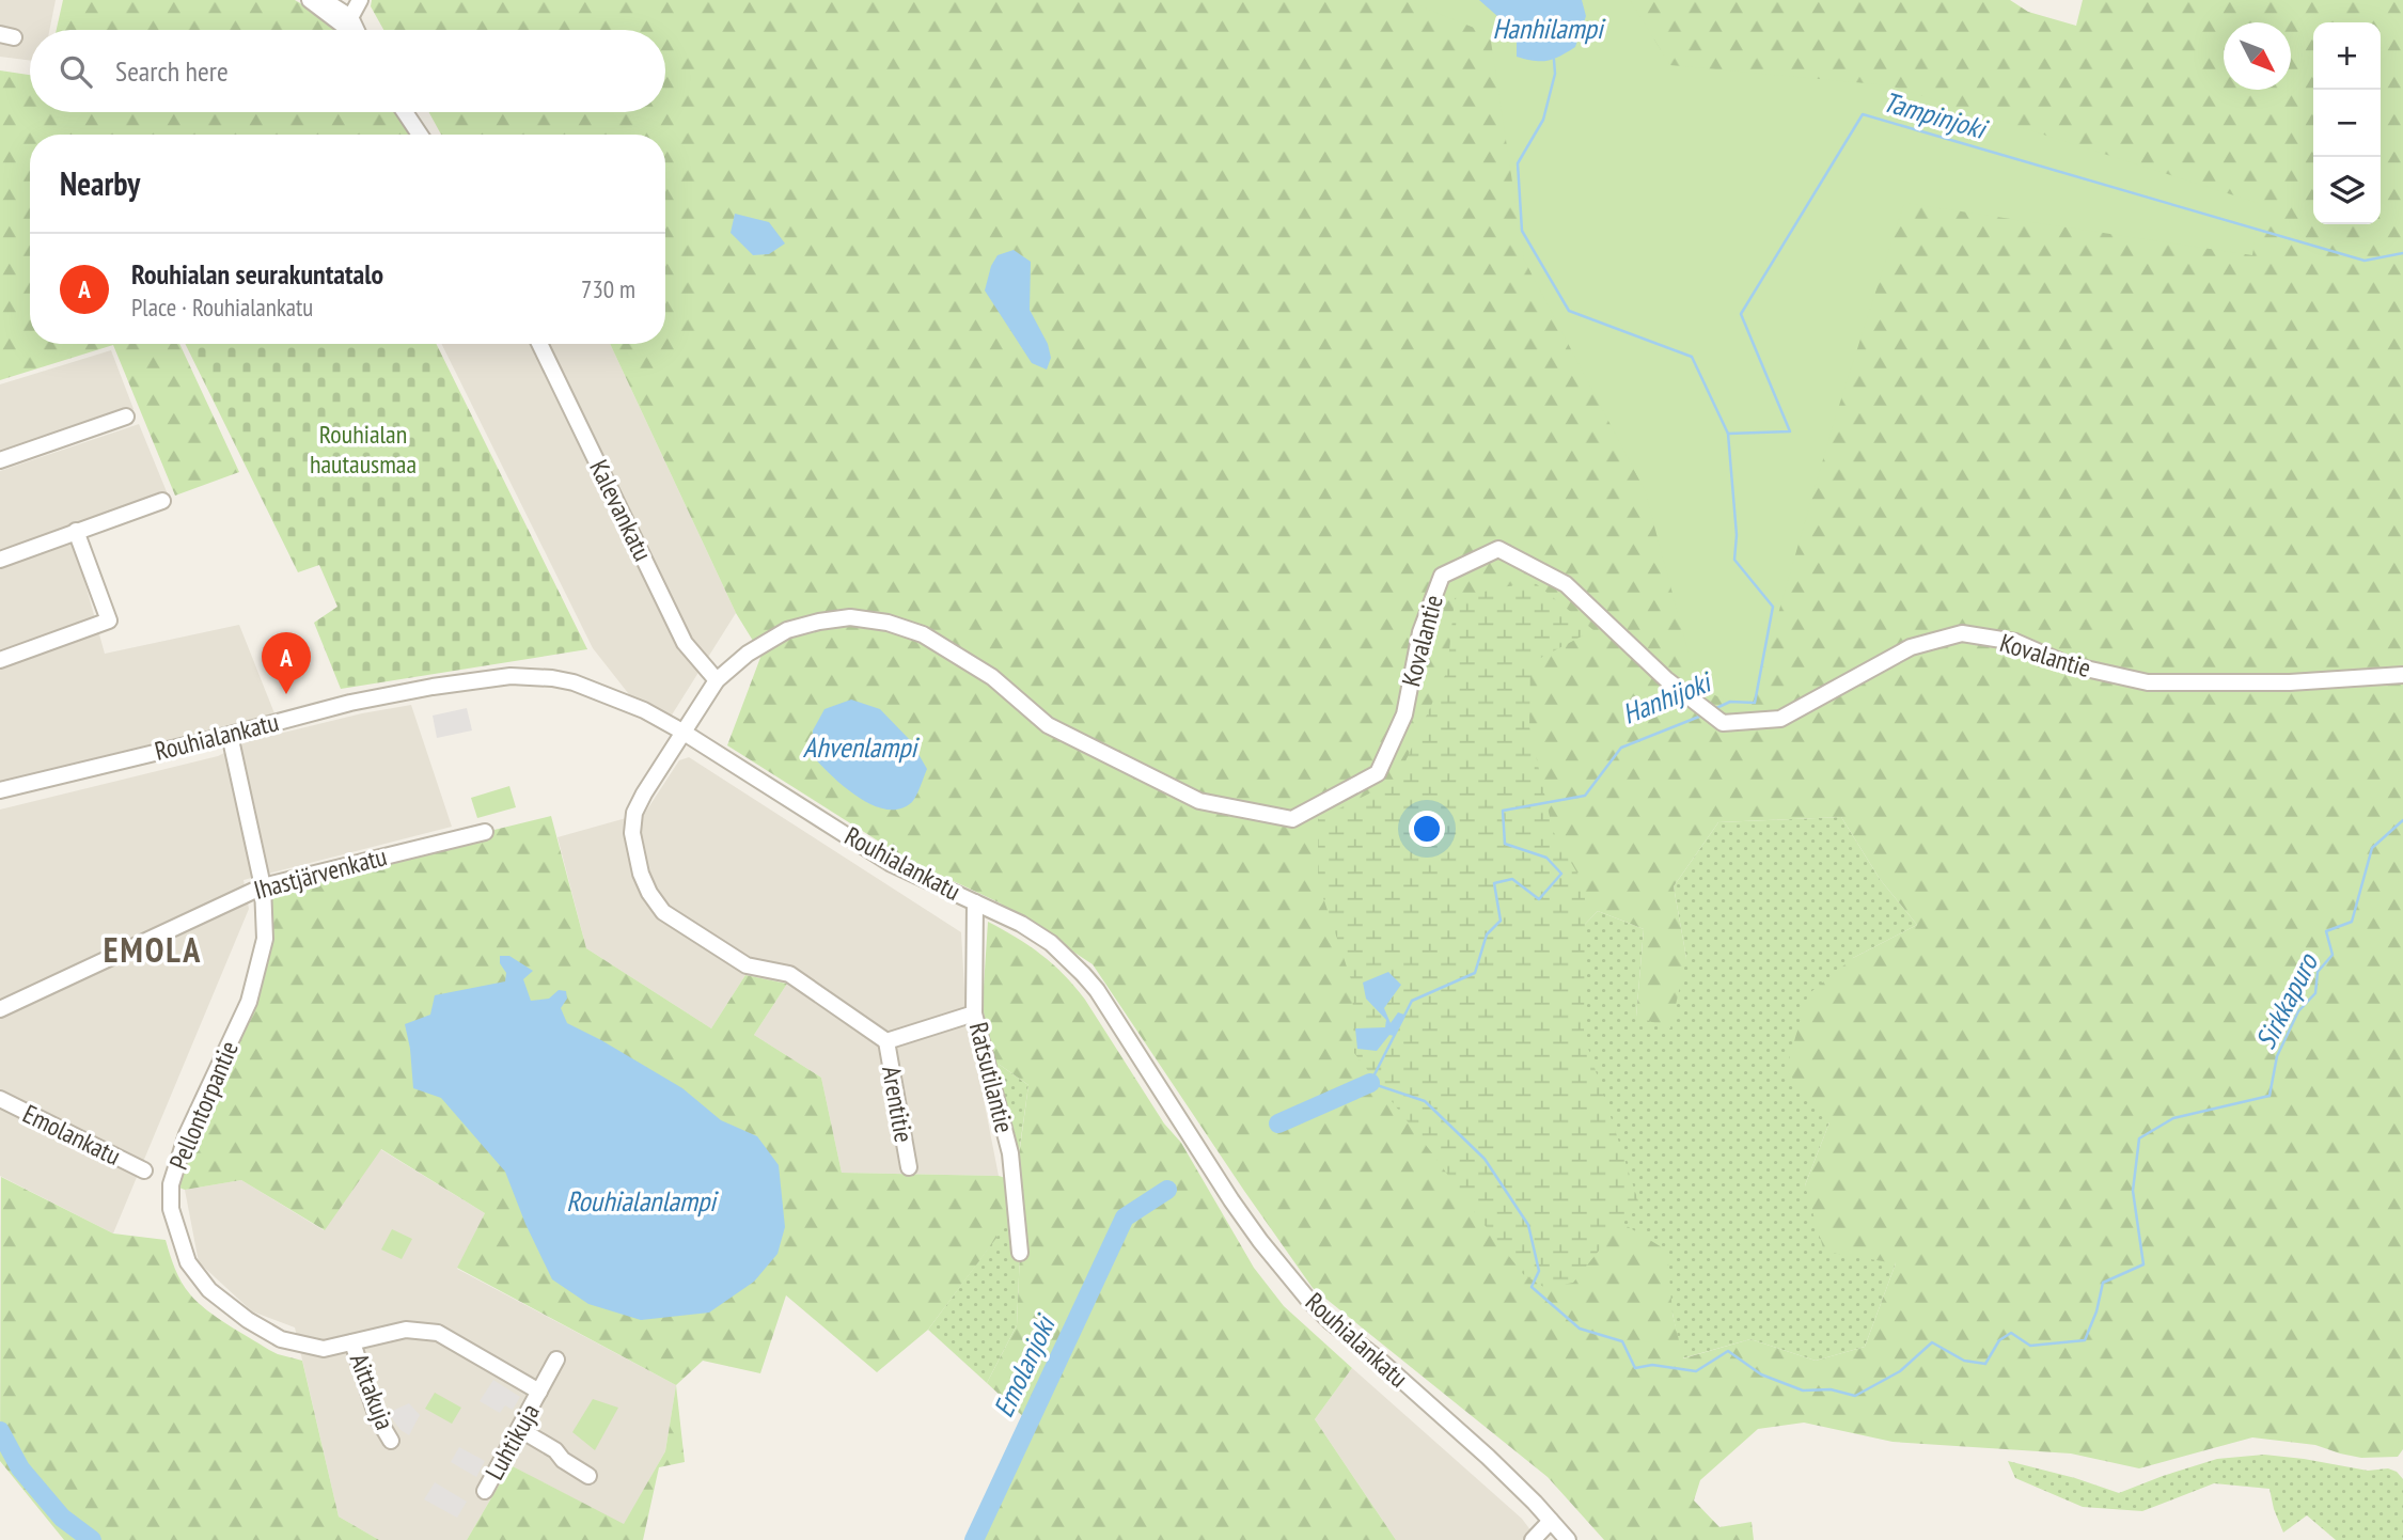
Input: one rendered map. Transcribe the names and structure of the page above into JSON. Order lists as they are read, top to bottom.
{
  "streets": {
    "street": [
      "Kalevankatu",
      "Kovalantie",
      "Rouhialankatu",
      "Ihastjärvenkatu",
      "Ratsutilantie",
      "Arentitie",
      "Pellontorpantie",
      "Emolankatu",
      "Aittakuja",
      "Luhtikuja"
    ]
  },
  "crossings": [
    ["Kalevankatu", "Kovalantie"],
    ["Kovalantie", "Rouhialankatu"],
    ["Kovalantie", "Arentitie"],
    ["Rouhialankatu", "Ratsutilantie"],
    ["Rouhialankatu", "Pellontorpantie"],
    ["Ihastjärvenkatu", "Pellontorpantie"],
    ["Pellontorpantie", "Aittakuja"],
    ["Pellontorpantie", "Luhtikuja"]
  ],
  "districts": ["EMOLA"],
  "water": [
    "Hanhilampi",
    "Tampinjoki",
    "Hanhijoki",
    "Ahvenlampi",
    "Sirkkapuro",
    "Rouhialanlampi",
    "Emolanjoki"
  ],
  "parks": ["Rouhialan hautausmaa"],
  "north": "bottom right",
  "page": {
    "map_buttons": ["+", "−"],
    "search": "Search here",
    "heading": "Nearby",
    "list": [
      {
        "mark": "A",
        "name": "Rouhialan seurakuntatalo",
        "note": "Place · Rouhialankatu",
        "value": "730 m"
      }
    ],
    "pins": "A"
  }
}
